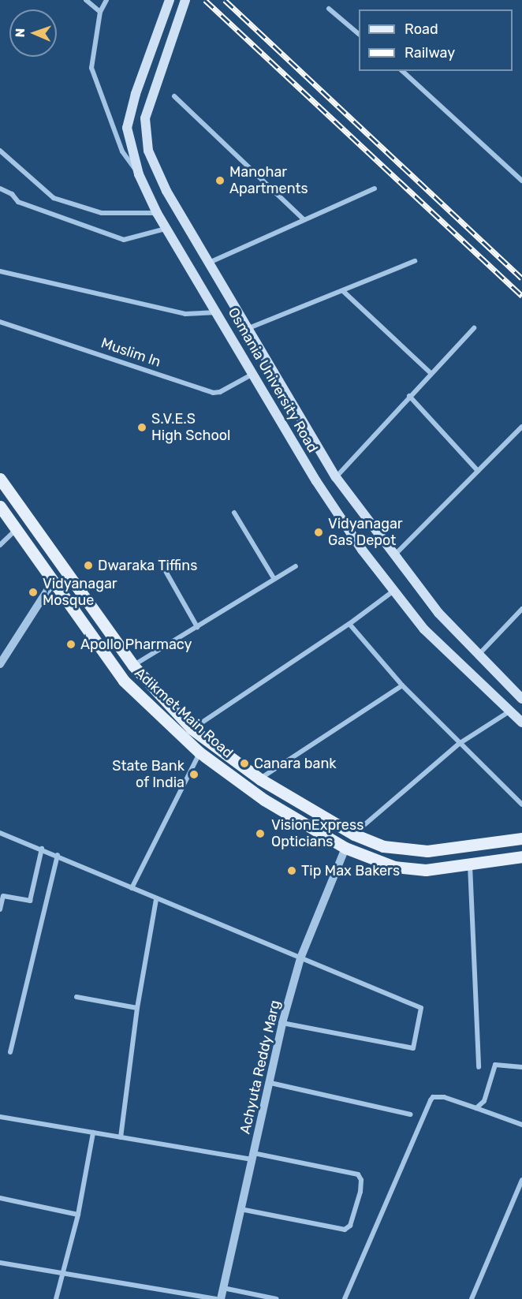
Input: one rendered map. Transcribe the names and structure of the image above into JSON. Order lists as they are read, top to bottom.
{
  "streets": {
    "main road": ["Osmania University Road", "Adikmet Main Road"],
    "street": ["Muslim ln", "Achyuta Reddy Marg"]
  },
  "crossings": [
    ["Muslim ln", "Osmania University Road"],
    ["Adikmet Main Road", "Achyuta Reddy Marg"]
  ],
  "places": [
    "Manohar Apartments",
    "S.V.E.S High School",
    "Vidyanagar Gas Depot",
    "Dwaraka Tiffins",
    "Vidyanagar Mosque",
    "Apollo Pharmacy",
    "Canara bank",
    "State Bank of India",
    "VisionExpress Opticians",
    "Tip Max Bakers"
  ],
  "legend": ["Road", "Railway"],
  "north": "left"
}
